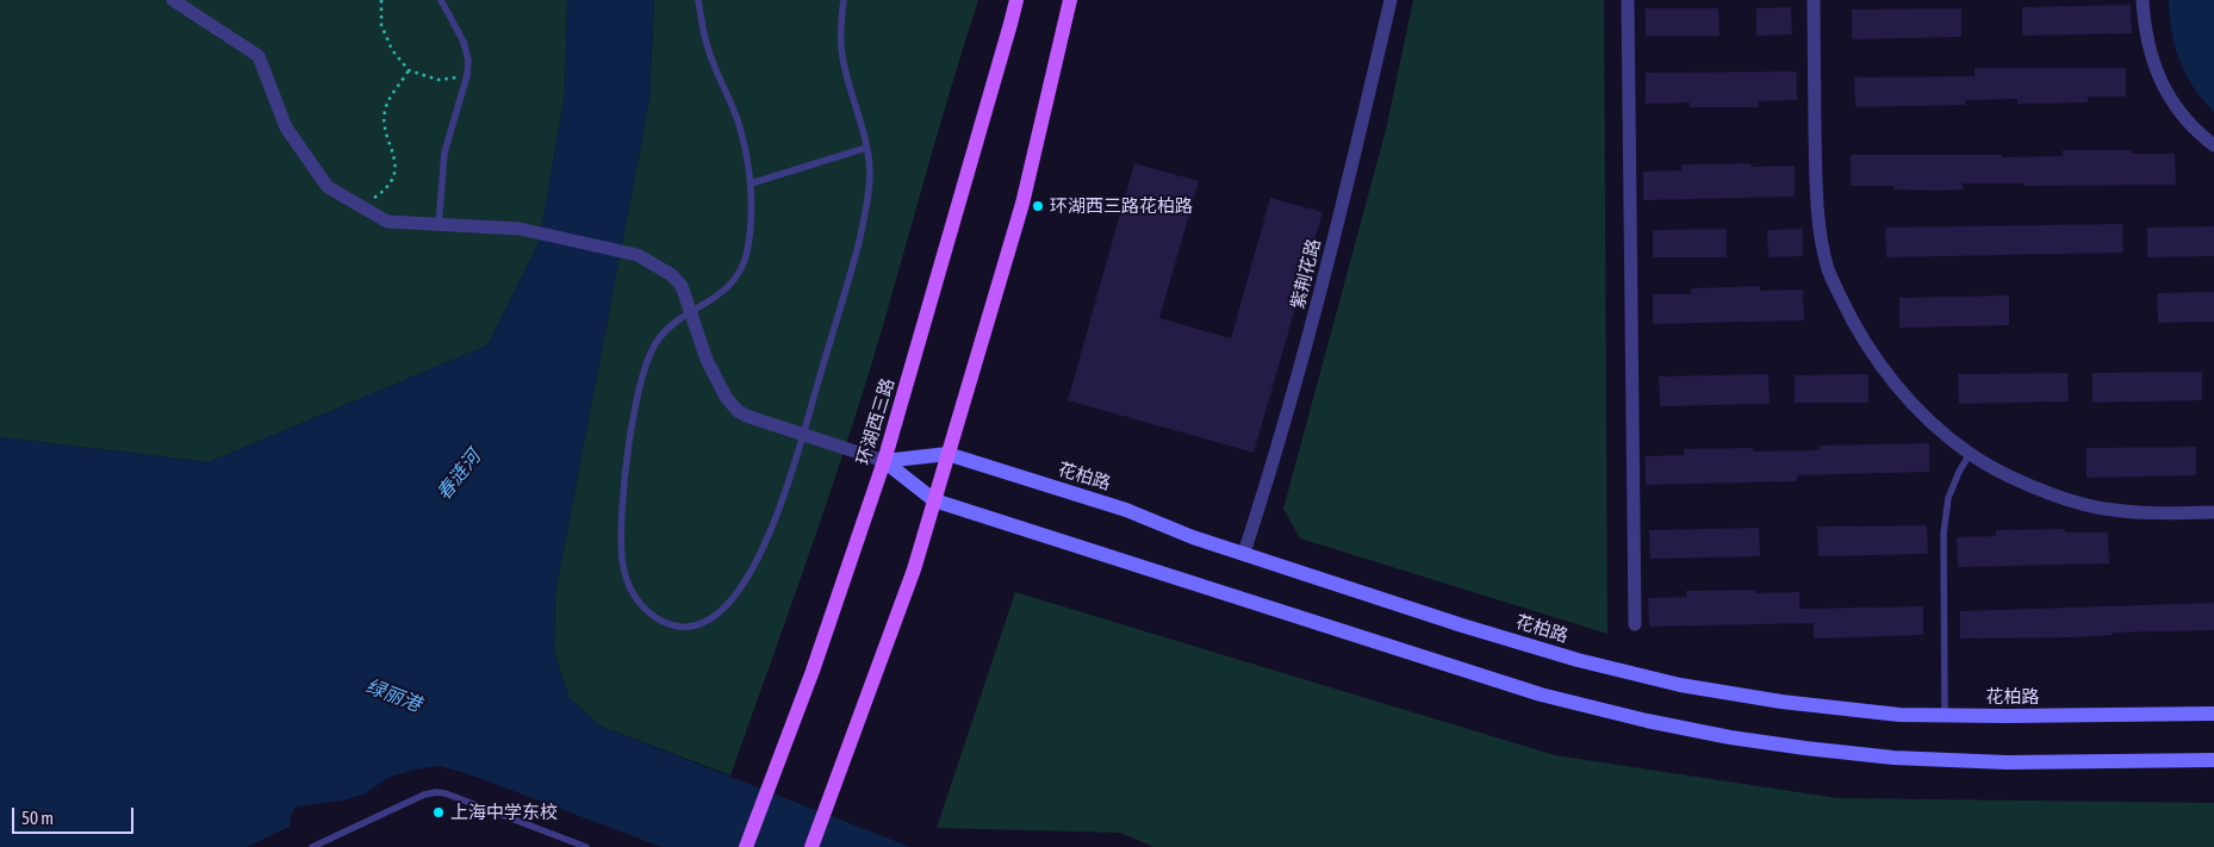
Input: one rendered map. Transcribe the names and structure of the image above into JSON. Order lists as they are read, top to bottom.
{
  "streets": {
    "main road": ["环湖西三路", "花柏路"],
    "street": ["紫荆花路"]
  },
  "crossings": [
    ["紫荆花路", "花柏路"],
    ["环湖西三路", "花柏路"]
  ],
  "water": ["春涟河", "绿丽港"],
  "places": ["环湖西三路花柏路", "上海中学东校"],
  "scale_bar": "50 m"
}
